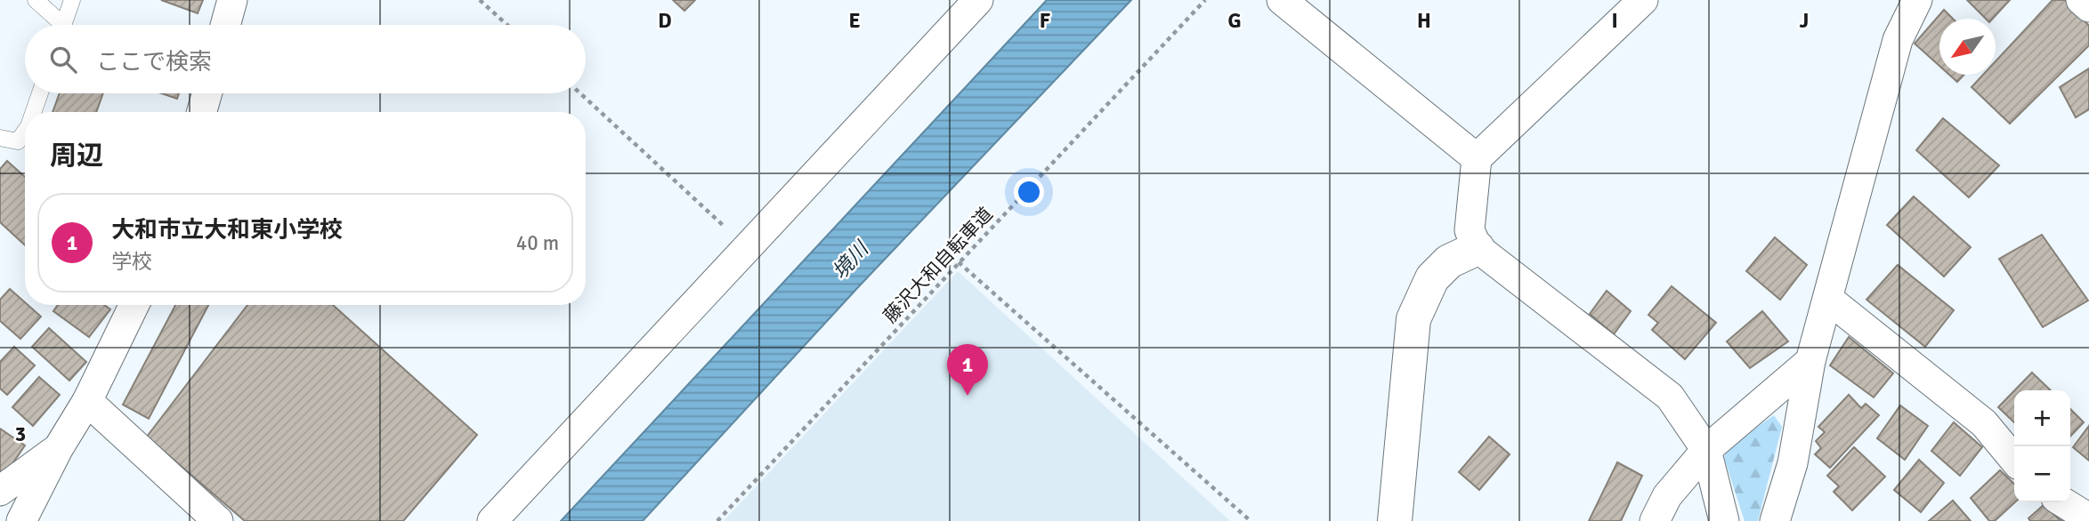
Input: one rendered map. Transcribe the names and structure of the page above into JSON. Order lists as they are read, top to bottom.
{
  "streets": {
    "path": ["藤沢大和自転車道"]
  },
  "water": ["境川"],
  "north": "bottom left",
  "page": {
    "search": "ここで検索",
    "heading": "周辺",
    "list": [
      {
        "mark": "1",
        "name": "大和市立大和東小学校",
        "note": "学校",
        "value": "40 m"
      }
    ],
    "pins": "1",
    "map_buttons": ["+", "−"]
  },
  "grid": {
    "columns": [
      "D",
      "E",
      "F",
      "G",
      "H",
      "I",
      "J"
    ],
    "rows": ["3"]
  }
}
